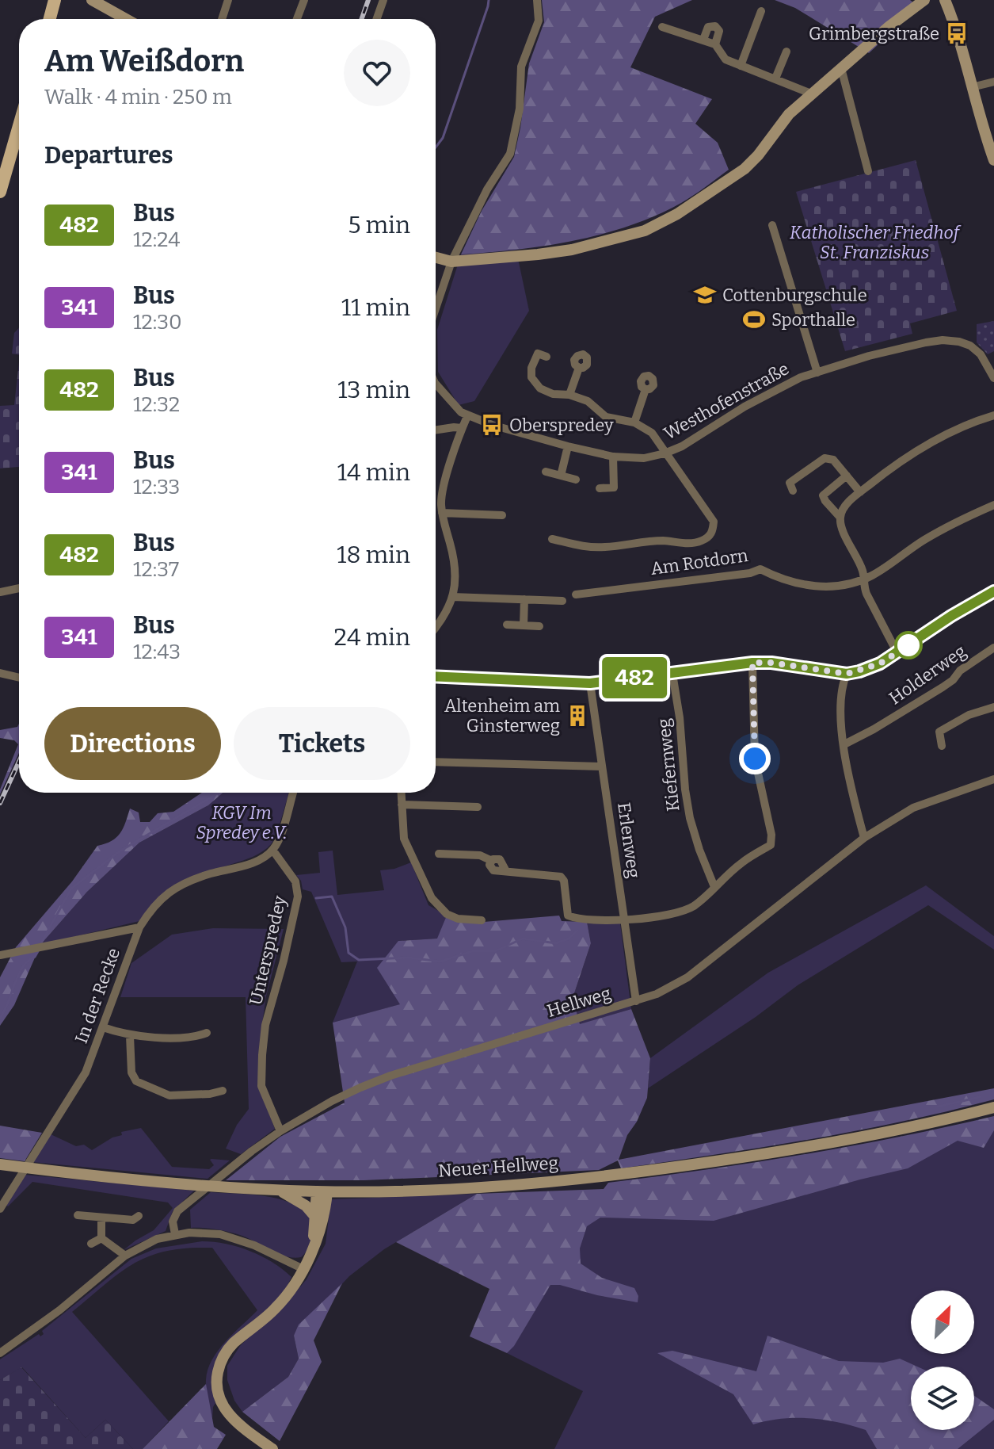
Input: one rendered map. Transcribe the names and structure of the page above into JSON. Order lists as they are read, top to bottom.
{
  "streets": {
    "main road": ["Neuer Hellweg"],
    "street": [
      "Westhofenstraße",
      "Am Rotdorn",
      "Holderweg",
      "Kiefernweg",
      "Erlenweg",
      "Unterspredey",
      "In der Recke",
      "Hellweg"
    ]
  },
  "crossings": [
    ["Erlenweg", "Hellweg"],
    ["Unterspredey", "In der Recke"],
    ["Unterspredey", "Hellweg"]
  ],
  "parks": ["Katholischer Friedhof St. Franziskus", "KGV Im Spredey e.V."],
  "places": {
    "bus stop": ["Grimbergstraße", "Oberspredey"],
    "school or university": ["Cottenburgschule"],
    "sports": ["Sporthalle"],
    "building": ["Altenheim am Ginsterweg"]
  },
  "lines": ["bus line 482"],
  "north": "top right",
  "page": {
    "on_map": "482",
    "heading": [
      ["Am Weißdorn", "Walk · 4 min · 250 m"],
      "Departures"
    ],
    "list": [
      {
        "mark": "482",
        "name": "Bus",
        "note": "12:24",
        "value": "5 min"
      },
      {
        "mark": "341",
        "name": "Bus",
        "note": "12:30",
        "value": "11 min"
      },
      {
        "mark": "482",
        "name": "Bus",
        "note": "12:32",
        "value": "13 min"
      },
      {
        "mark": "341",
        "name": "Bus",
        "note": "12:33",
        "value": "14 min"
      },
      {
        "mark": "482",
        "name": "Bus",
        "note": "12:37",
        "value": "18 min"
      },
      {
        "mark": "341",
        "name": "Bus",
        "note": "12:43",
        "value": "24 min"
      }
    ],
    "buttons": ["Directions", "Tickets"]
  }
}
